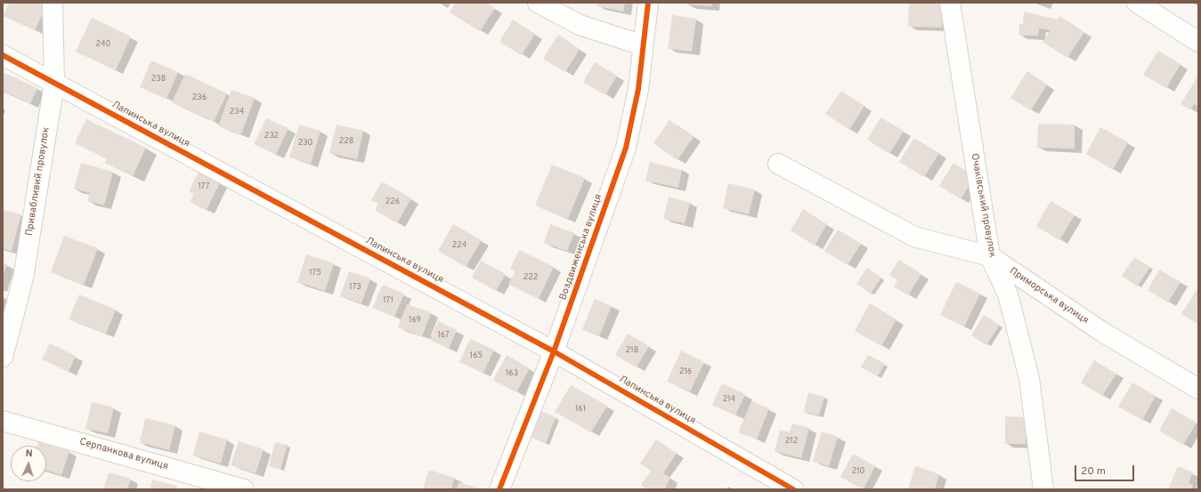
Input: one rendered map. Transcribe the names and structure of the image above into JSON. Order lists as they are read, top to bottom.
{
  "streets": {
    "street": [
      "Лапинська вулиця",
      "Привабливий провулок",
      "Очаківський провулок",
      "Воздвиженська вулиця",
      "Приморська вулиця",
      "Серпанкова вулиця"
    ]
  },
  "crossings": [
    ["Лапинська вулиця", "Привабливий провулок"],
    ["Лапинська вулиця", "Воздвиженська вулиця"],
    ["Очаківський провулок", "Приморська вулиця"]
  ],
  "house_numbers": [
    "240",
    "238",
    "236",
    "234",
    "232",
    "228",
    "230",
    "177",
    "226",
    "224",
    "175",
    "222",
    "173",
    "171",
    "169",
    "167",
    "218",
    "165",
    "216",
    "163",
    "214",
    "161",
    "212",
    "210"
  ],
  "scale_bar": "20 m",
  "north": "top"
}
